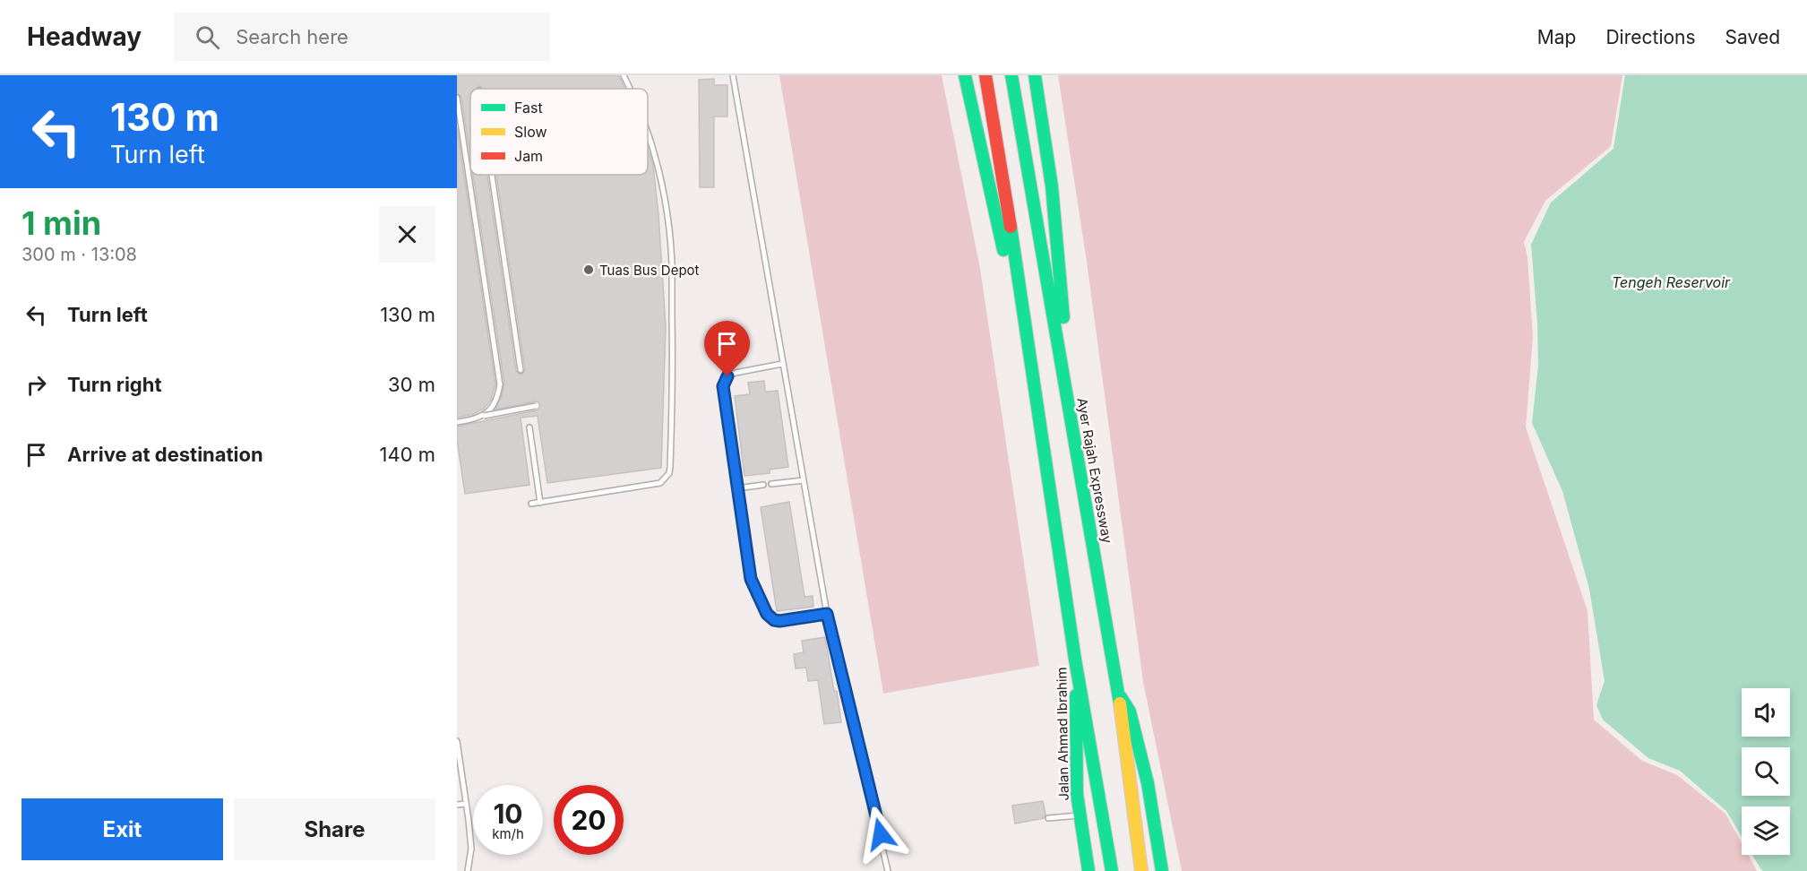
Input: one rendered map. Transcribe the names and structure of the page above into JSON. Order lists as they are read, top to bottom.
{
  "streets": {
    "main road": ["Ayer Rajah Expressway", "Jalan Ahmad Ibrahim"]
  },
  "water": ["Tengeh Reservoir"],
  "places": ["Tuas Bus Depot"],
  "legend": ["Fast", "Slow", "Jam"],
  "page": {
    "header": "Headway",
    "search": "Search here",
    "nav": ["Map", "Directions", "Saved"],
    "turn": ["130 m", "Turn left"],
    "heading": ["1 min", "300 m · 13:08"],
    "list": [
      {
        "name": "Turn left",
        "value": "130 m"
      },
      {
        "name": "Turn right",
        "value": "30 m"
      },
      {
        "name": "Arrive at destination",
        "value": "140 m"
      }
    ],
    "speed": "10 km/h",
    "limit": "20",
    "buttons": ["Exit", "Share"]
  }
}
